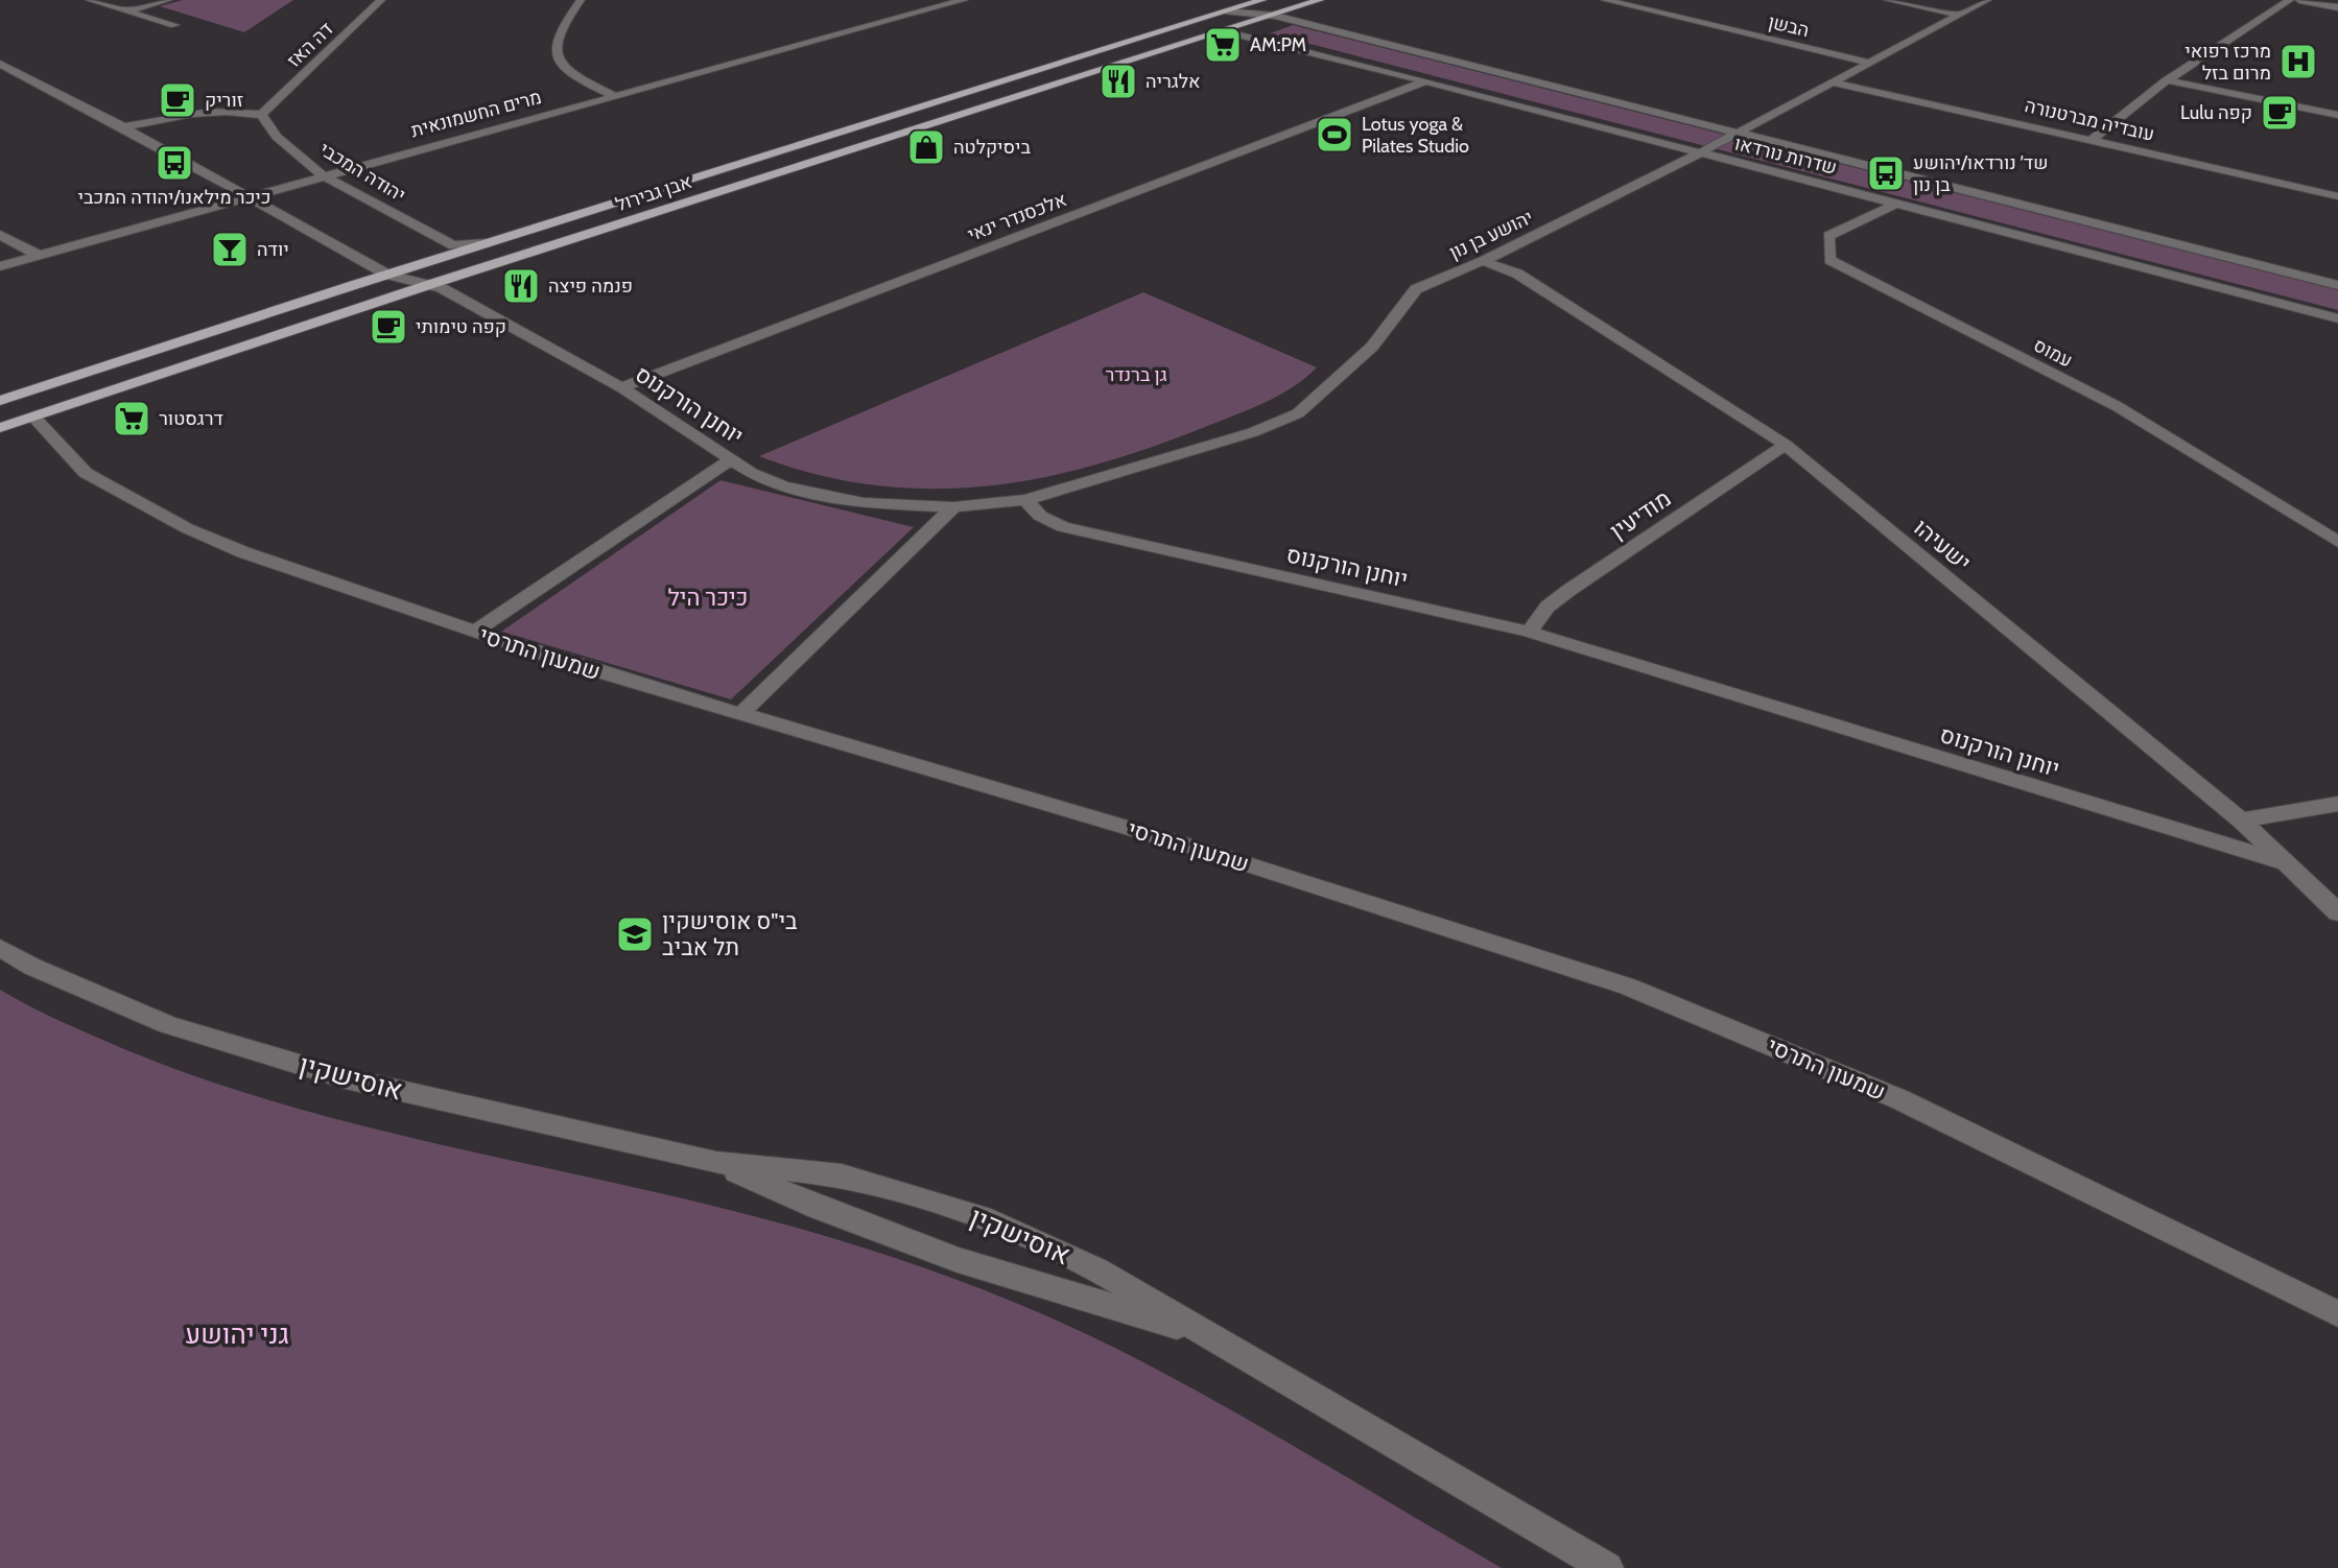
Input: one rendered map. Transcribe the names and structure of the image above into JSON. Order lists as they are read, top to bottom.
{
  "streets": {
    "main road": ["אבן גבירול"],
    "street": [
      "הבשן",
      "דה האז",
      "מרים החשמונאית",
      "עובדיה מברטנורה",
      "שדרות נורדאו",
      "יהודה המכבי",
      "אלכסנדר ינאי",
      "יהושע בן נון",
      "עמוס",
      "יוחנן הורקנוס",
      "מודיעין",
      "ישעיהו",
      "שמעון התרסי",
      "אוסישקין"
    ]
  },
  "crossings": [
    ["הבשן", "יהושע בן נון"],
    ["דה האז", "יהודה המכבי"],
    ["מרים החשמונאית", "יהודה המכבי"],
    ["עובדיה מברטנורה", "יהושע בן נון"],
    ["שדרות נורדאו", "אבן גבירול"],
    ["שדרות נורדאו", "אלכסנדר ינאי"],
    ["שדרות נורדאו", "יהושע בן נון"],
    ["שדרות נורדאו", "עמוס"],
    ["יהודה המכבי", "אבן גבירול"],
    ["אבן גבירול", "יוחנן הורקנוס"],
    ["אבן גבירול", "שמעון התרסי"],
    ["אלכסנדר ינאי", "יוחנן הורקנוס"],
    ["יהושע בן נון", "יוחנן הורקנוס"],
    ["יהושע בן נון", "ישעיהו"],
    ["יוחנן הורקנוס", "מודיעין"],
    ["יוחנן הורקנוס", "ישעיהו"],
    ["מודיעין", "ישעיהו"]
  ],
  "parks": ["גן ברנדר", "כיכר היל", "גני יהושע"],
  "places": {
    "supermarket": ["AM:PM", "דרגסטור"],
    "hospital": ["מרכז רפואי מרום בזל"],
    "restaurant": ["אלגריה", "פנמה פיצה"],
    "cafe": ["זוריק", "Lulu קפה", "קפה טימותי"],
    "sports": ["Lotus yoga & Pilates Studio"],
    "shop": ["ביסיקלטה"],
    "bus stop": ["כיכר מילאנו/יהודה המכבי", "שד׳ נורדאו/יהושע בן נון"],
    "bar": ["יודה"],
    "school or university": ["בי\"ס אוסישקין תל אביב"]
  }
}
